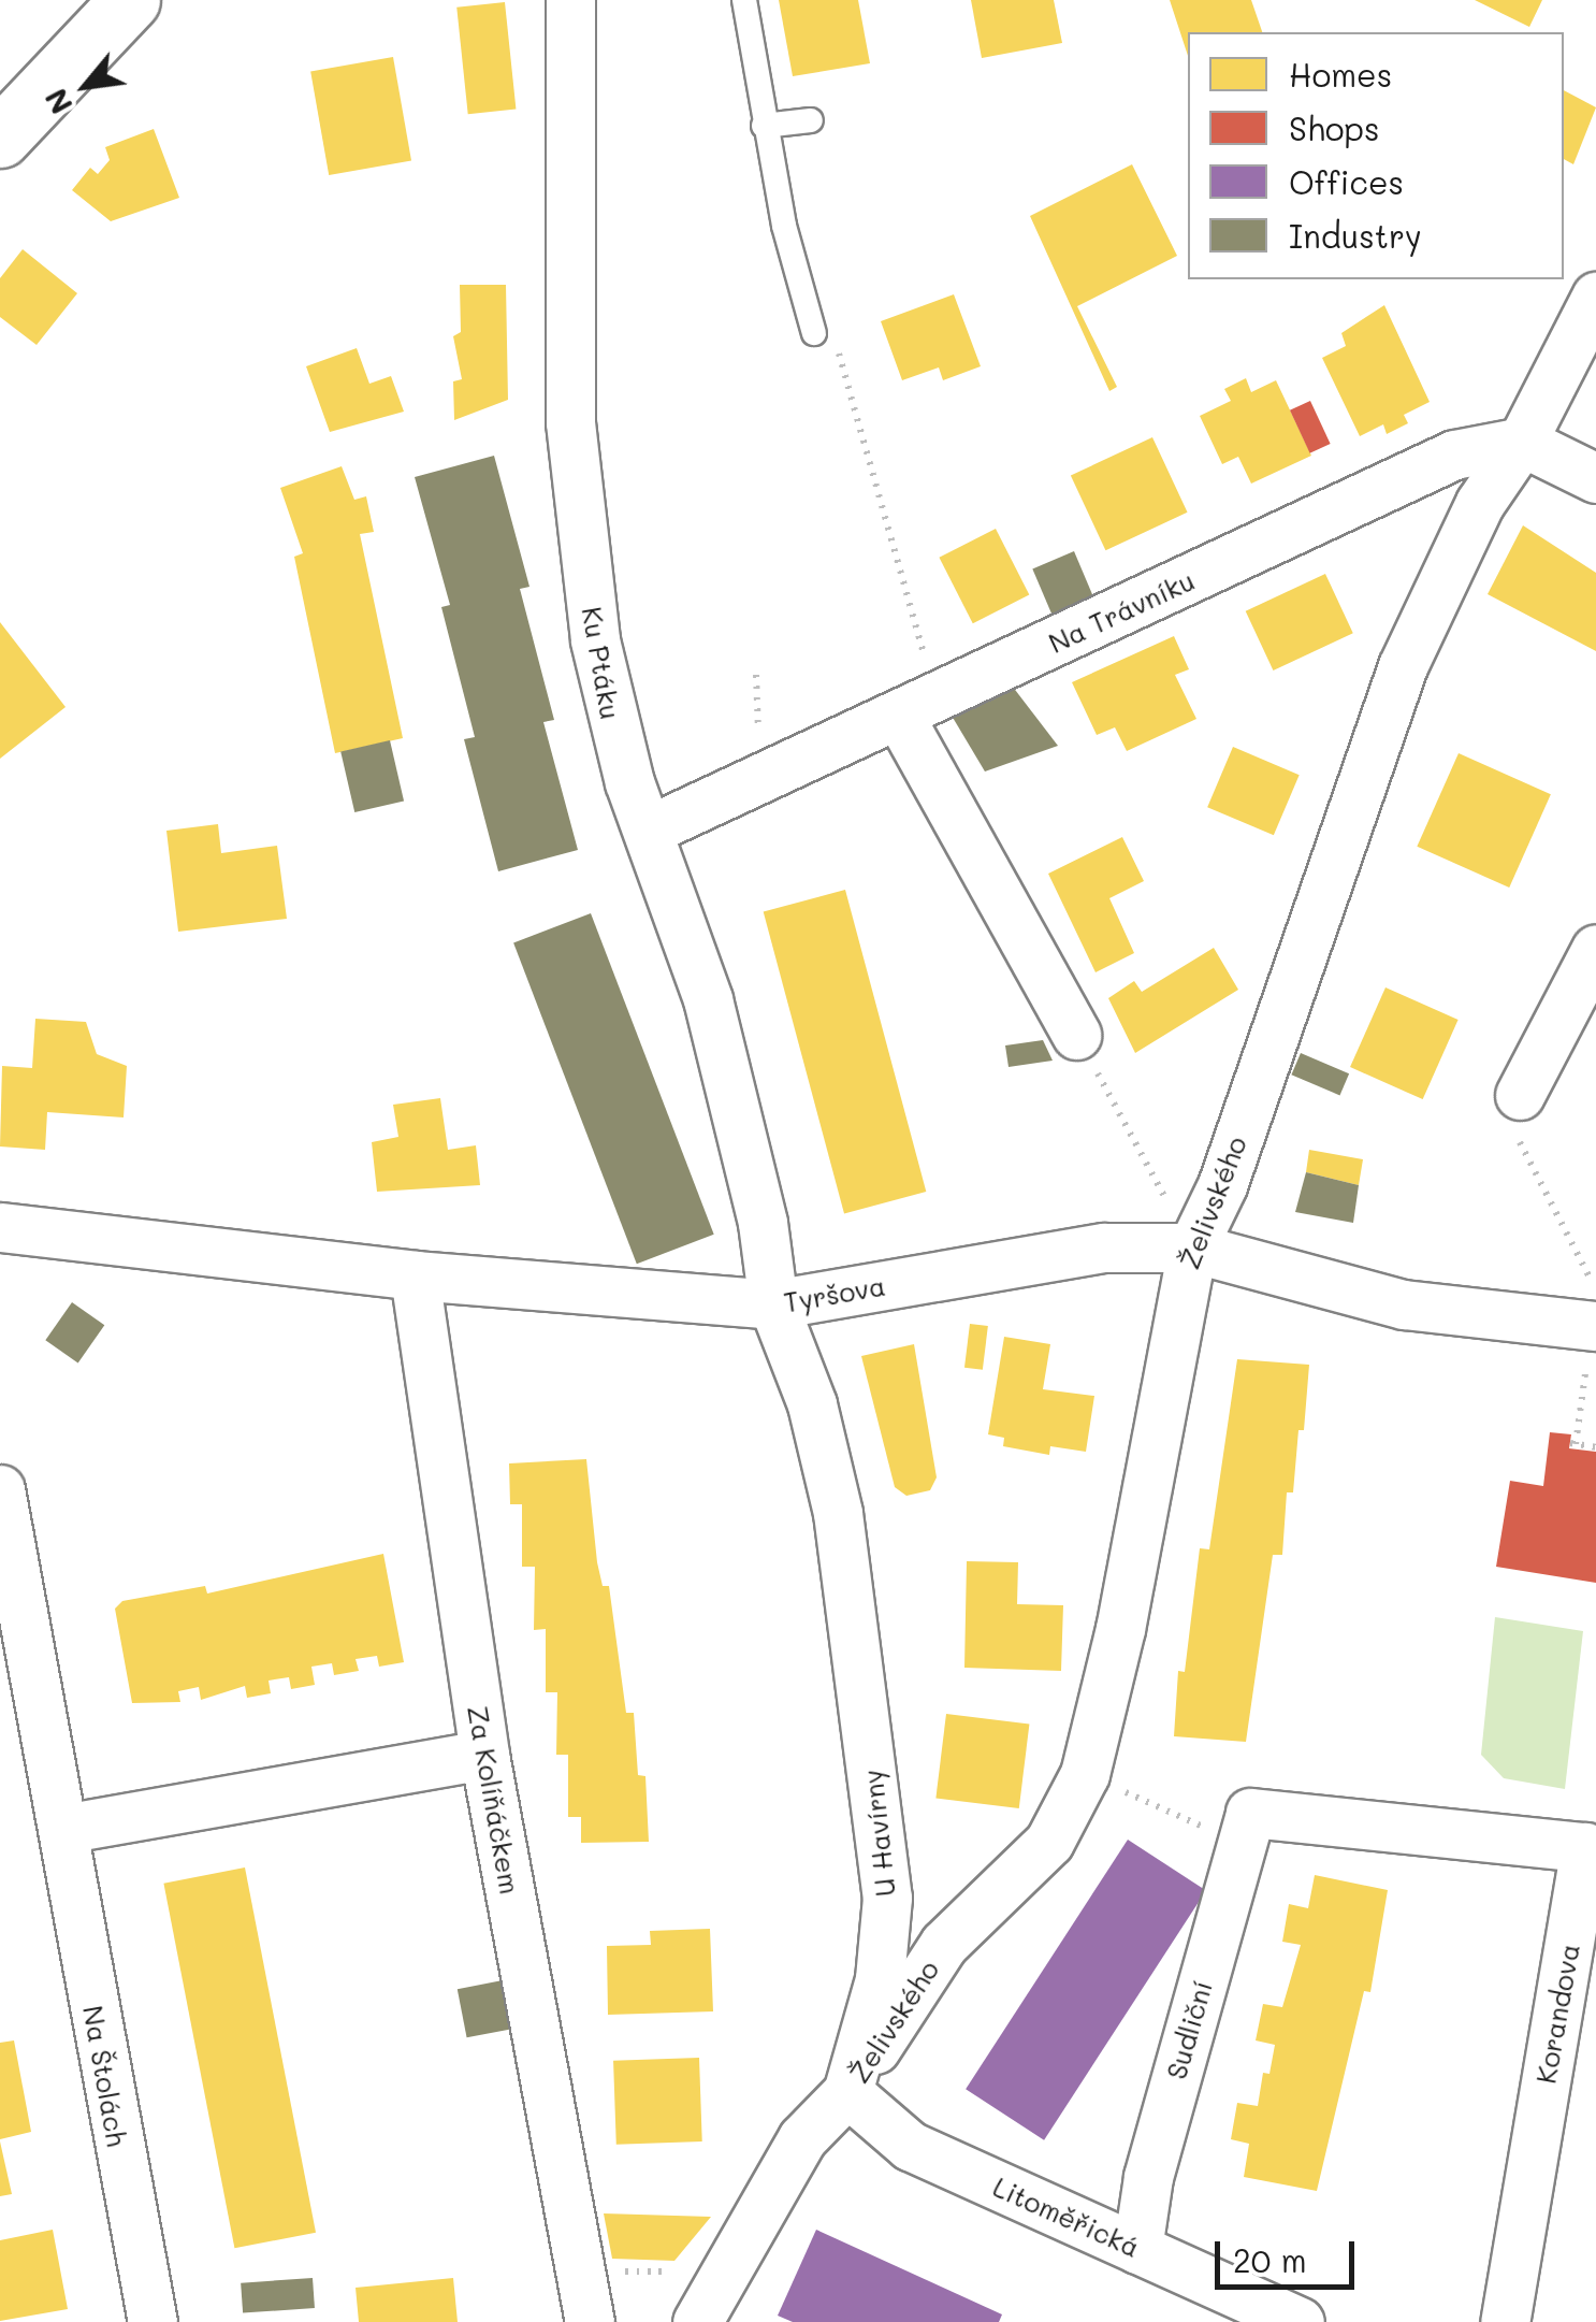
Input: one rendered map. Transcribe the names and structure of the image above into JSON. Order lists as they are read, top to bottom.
{
  "streets": {
    "street": [
      "Na Trávníku",
      "Ku Ptáku",
      "Želivského",
      "Tyršova",
      "Za Kolíňáčkem",
      "U Havírny",
      "Korandova",
      "Sudliční",
      "Na Štolách",
      "Litoměřická"
    ]
  },
  "crossings": [
    ["Na Trávníku", "Ku Ptáku"],
    ["Na Trávníku", "Želivského"],
    ["Ku Ptáku", "Tyršova"],
    ["Ku Ptáku", "U Havírny"],
    ["Želivského", "Tyršova"],
    ["Želivského", "U Havírny"],
    ["Želivského", "Litoměřická"],
    ["Tyršova", "Za Kolíňáčkem"],
    ["Tyršova", "U Havírny"],
    ["U Havírny", "Litoměřická"],
    ["Korandova", "Sudliční"],
    ["Sudliční", "Litoměřická"]
  ],
  "legend": [
    "Homes",
    "Shops",
    "Offices",
    "Industry"
  ],
  "scale_bar": "20 m",
  "north": "bottom left"
}
